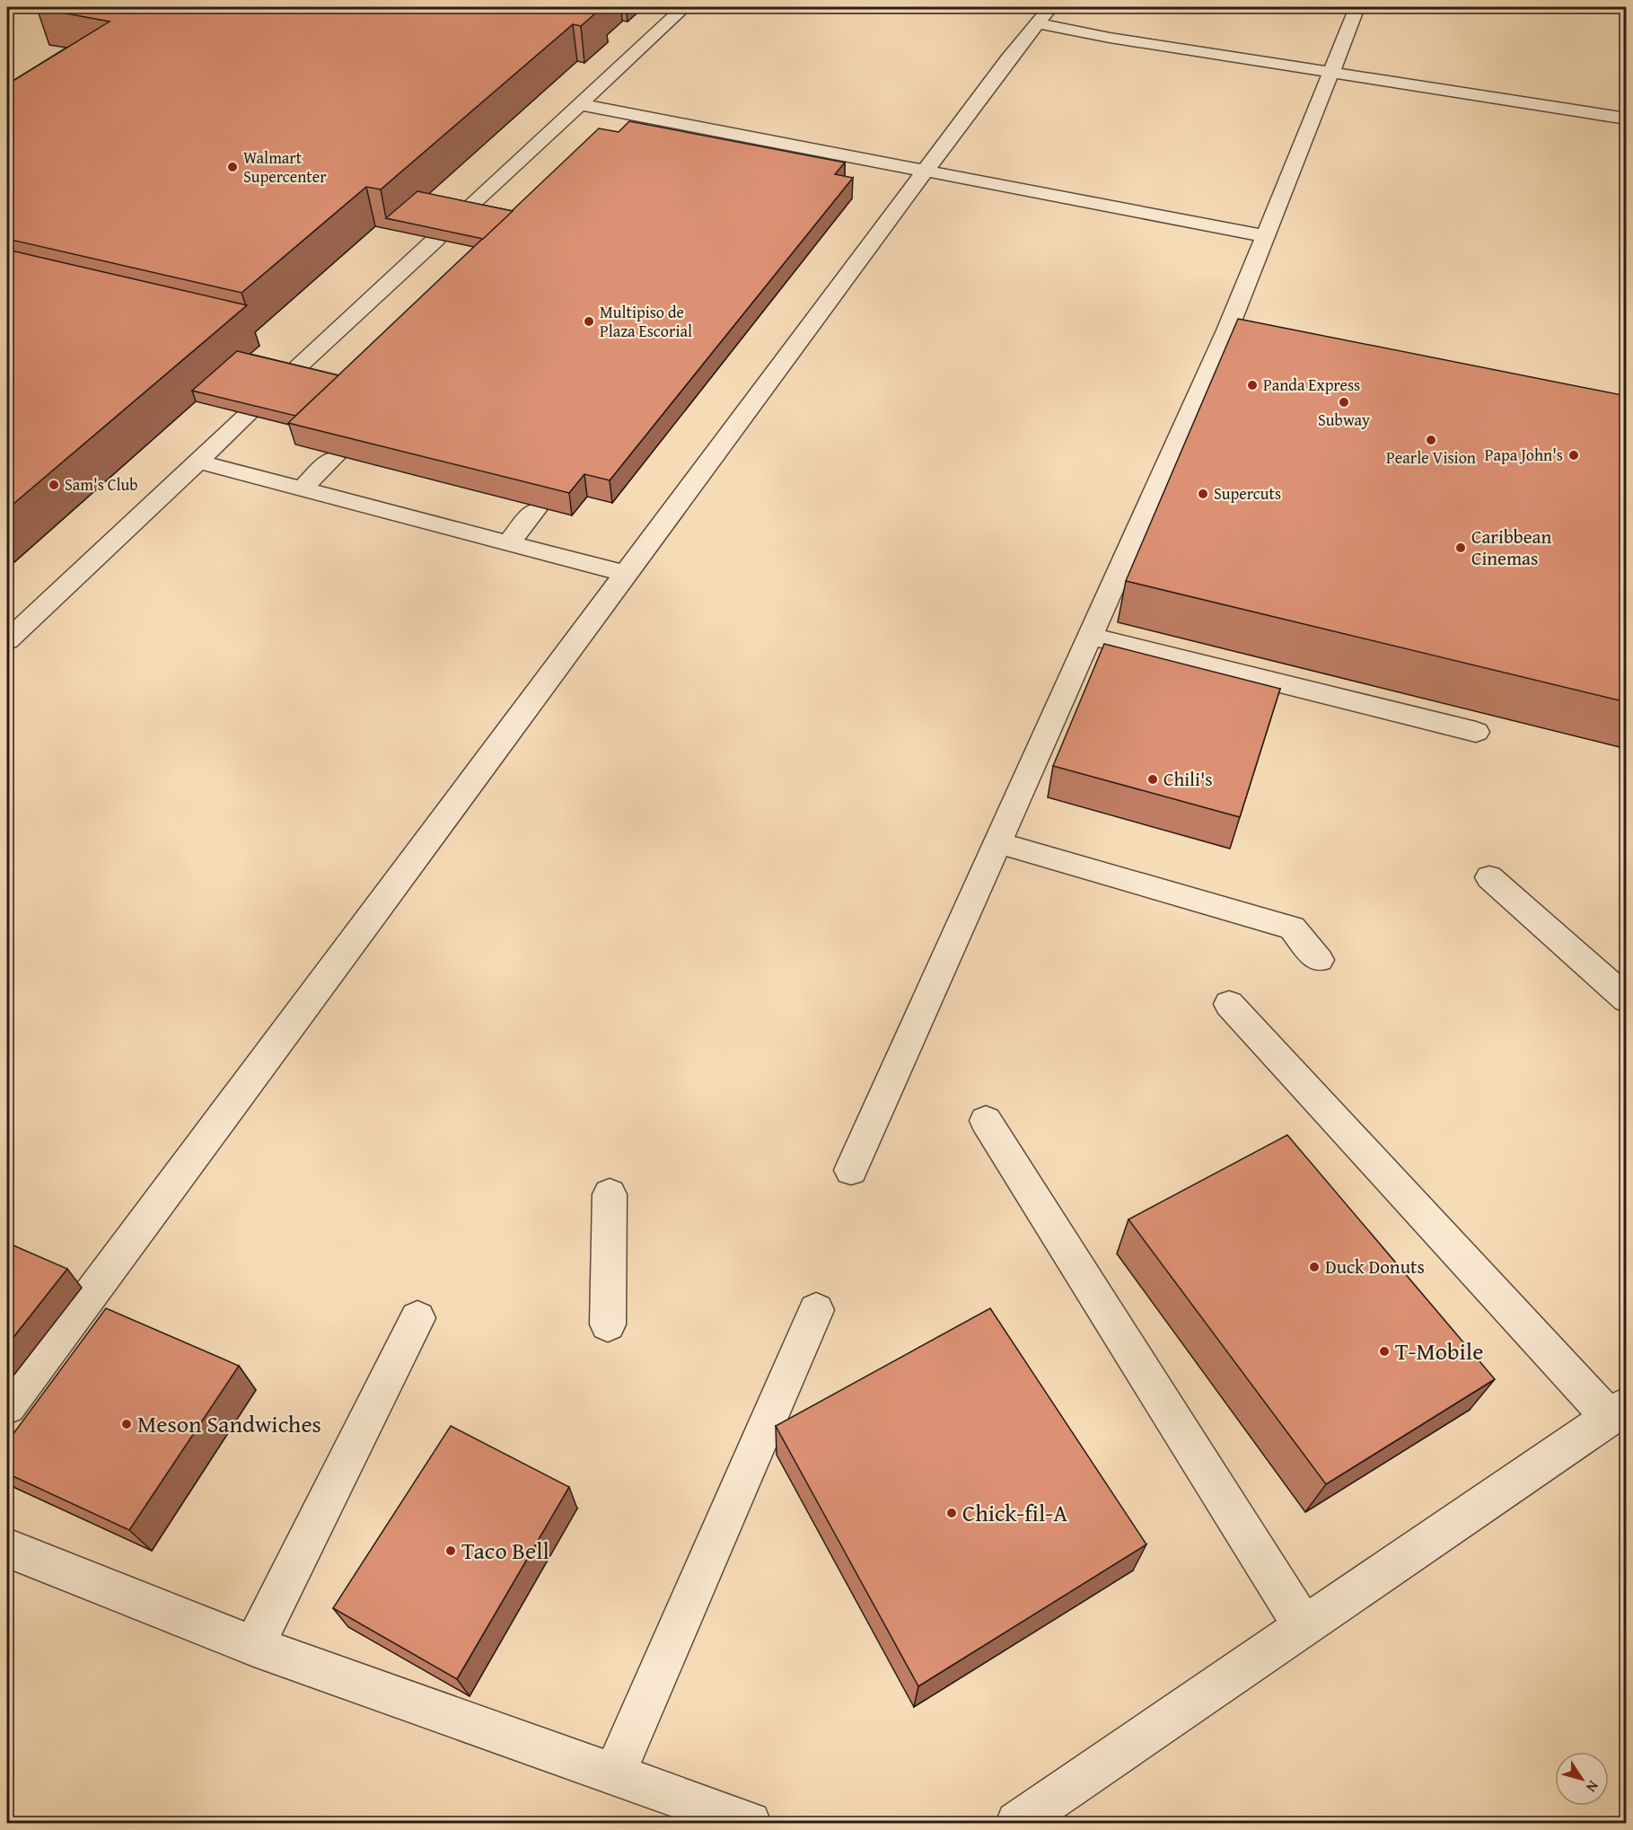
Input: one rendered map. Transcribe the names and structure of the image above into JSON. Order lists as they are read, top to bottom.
{
  "places": [
    "Walmart Supercenter",
    "Multipiso de Plaza Escorial",
    "Panda Express",
    "Subway",
    "Pearle Vision",
    "Papa John's",
    "Sam's Club",
    "Supercuts",
    "Caribbean Cinemas",
    "Chili's",
    "Duck Donuts",
    "T-Mobile",
    "Meson Sandwiches",
    "Chick-fil-A",
    "Taco Bell"
  ],
  "north": "bottom right"
}
